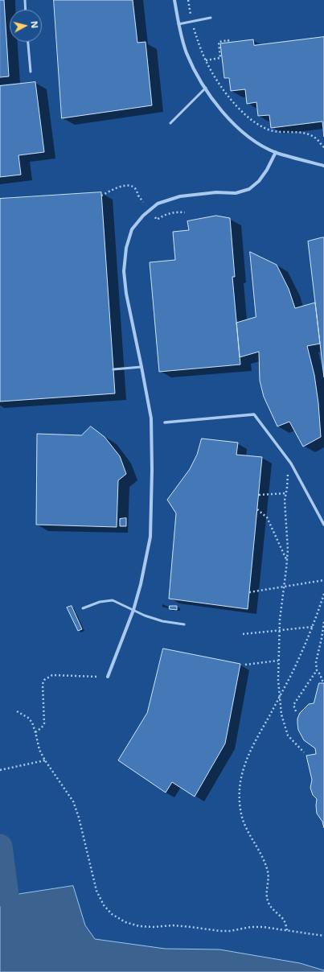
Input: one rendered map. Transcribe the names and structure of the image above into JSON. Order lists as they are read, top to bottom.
{
  "north": "right"
}
